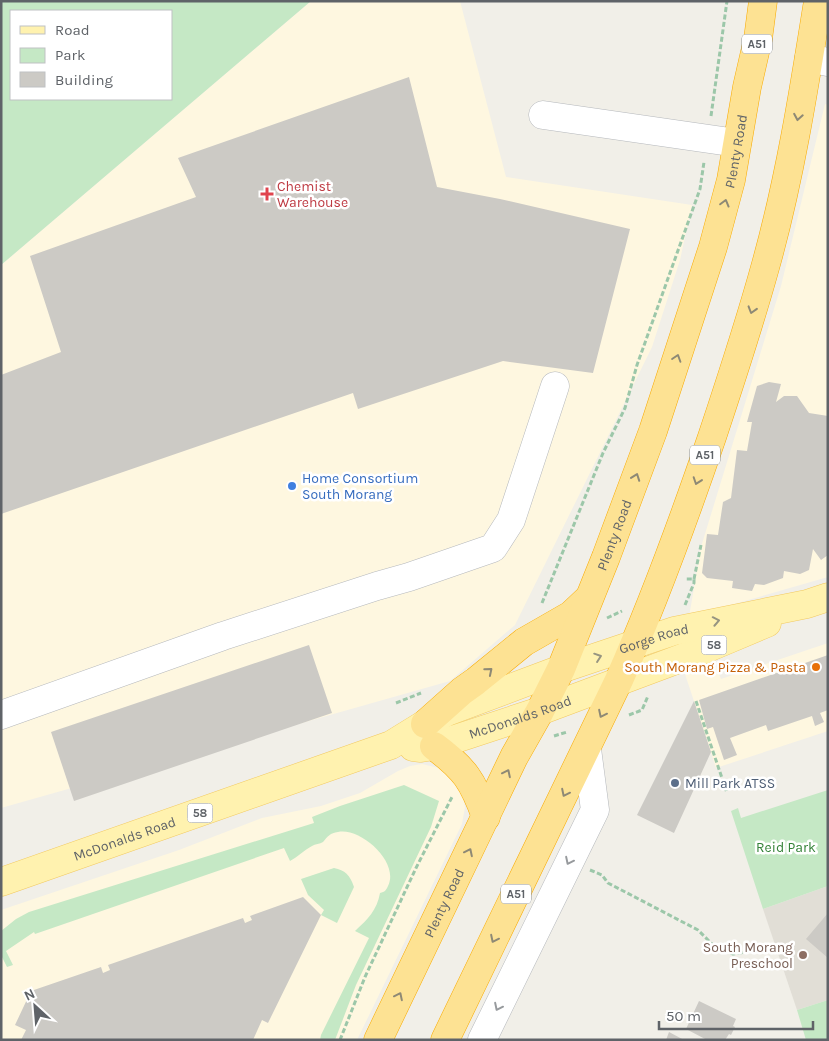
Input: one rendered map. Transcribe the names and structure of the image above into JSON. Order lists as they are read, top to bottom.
{
  "streets": {
    "highway": ["A51", "Plenty Road"],
    "main road": ["Gorge Road", "58", "McDonalds Road"]
  },
  "crossings": [
    ["A51", "Gorge Road"],
    ["A51", "McDonalds Road"],
    ["Plenty Road", "Gorge Road"],
    ["Plenty Road", "McDonalds Road"],
    ["Gorge Road", "McDonalds Road"]
  ],
  "parks": ["Reid Park"],
  "places": {
    "health": ["Chemist Warehouse"],
    "other": [
      "Home Consortium South Morang",
      "South Morang Pizza & Pasta",
      "Mill Park ATSS",
      "South Morang Preschool"
    ]
  },
  "legend": ["Road", "Park", "Building"],
  "scale_bar": "50 m",
  "north": "top left"
}
